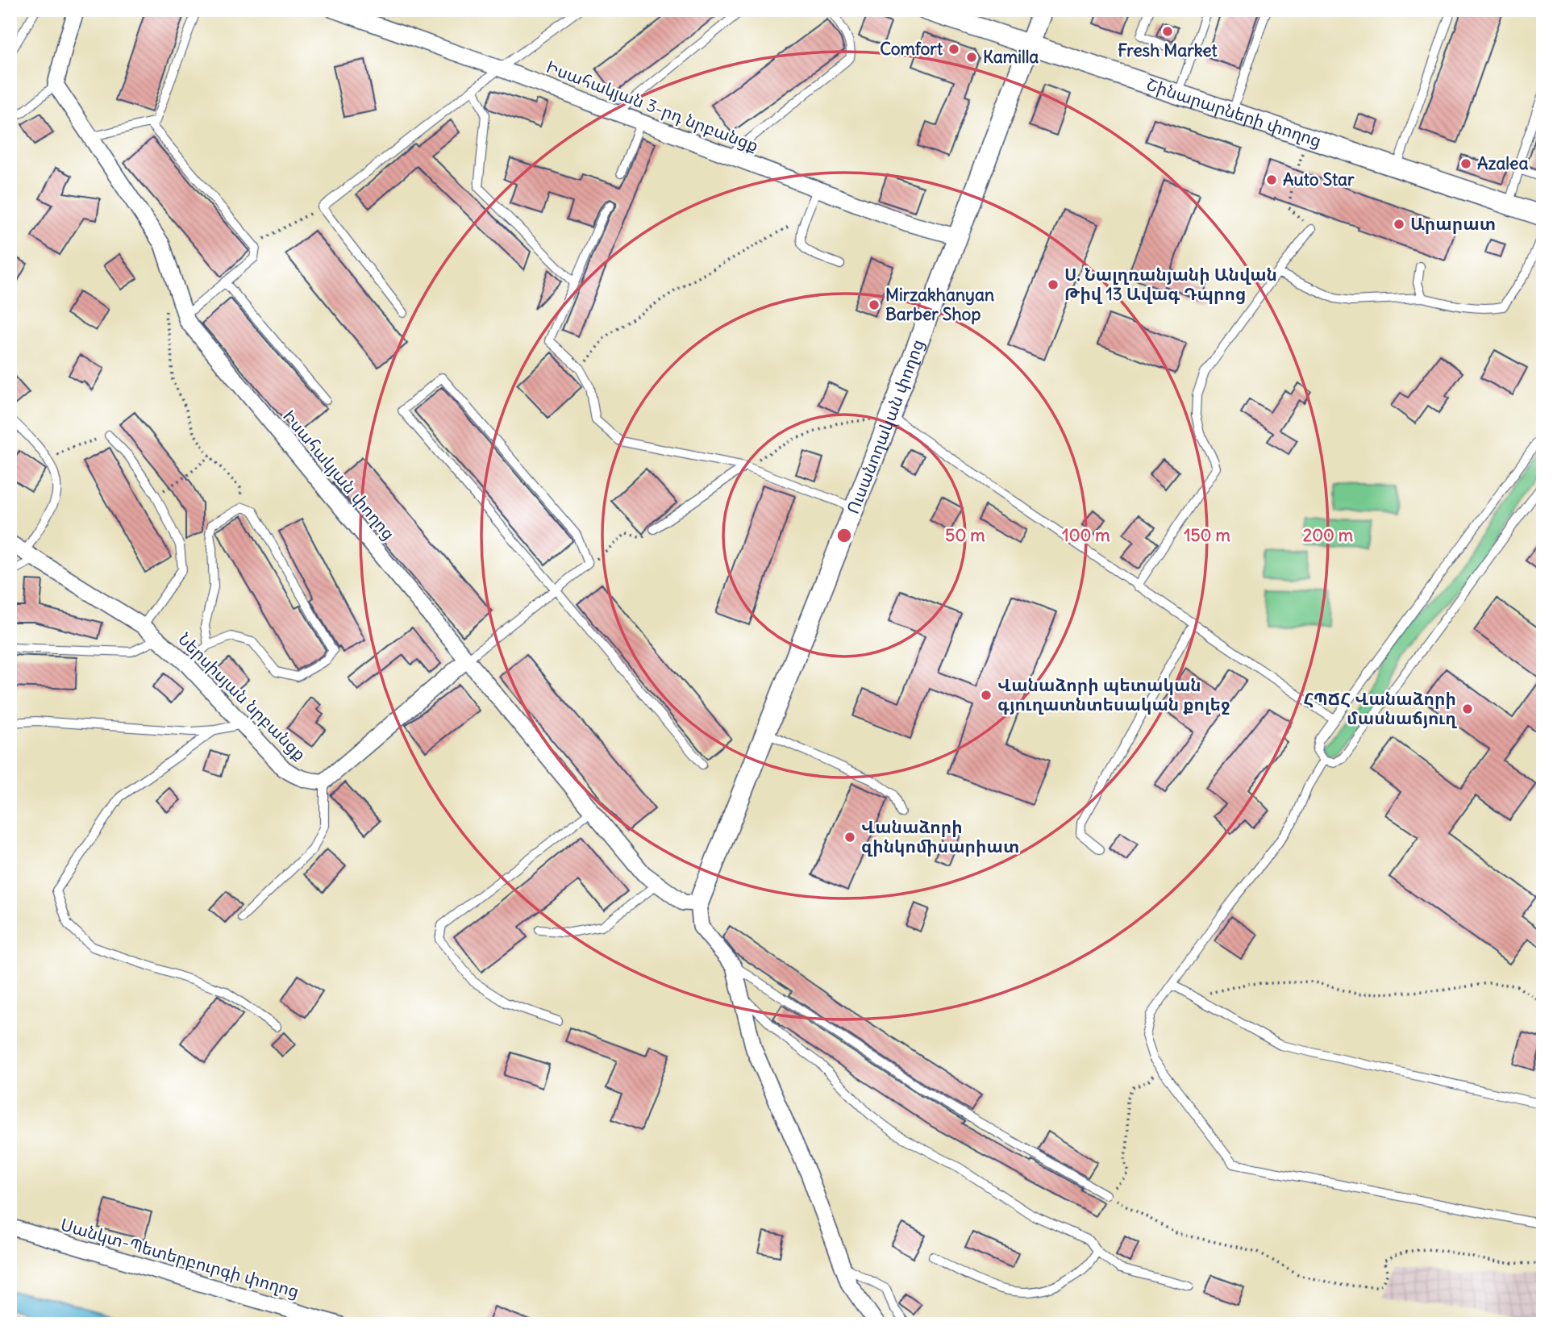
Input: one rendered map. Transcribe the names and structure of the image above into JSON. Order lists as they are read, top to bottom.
{
  "streets": {
    "street": [
      "Իսահակյան 3-րդ նրբանցք",
      "Շինարարների փողոց",
      "Ուսանողական փողոց",
      "Իսահակյան փողոց",
      "Ներսիսյան նրբանցք",
      "Սանկտ-Պետերբուրգի փողոց"
    ]
  },
  "crossings": [
    ["Իսահակյան 3-րդ նրբանցք", "Ուսանողական փողոց"],
    ["Շինարարների փողոց", "Ուսանողական փողոց"],
    ["Ուսանողական փողոց", "Իսահակյան փողոց"]
  ],
  "places": [
    "Fresh Market",
    "Comfort",
    "Kamilla",
    "Azalea",
    "Auto Star",
    "Արարատ",
    "Ս. Նալղռանյանի Անվան Թիվ 13 Ավագ Դպրոց",
    "Mirzakhanyan Barber Shop",
    "Վանաձորի պետական գյուղատնտեսական քոլեջ",
    "ՀՊՃՀ Վանաձորի մասնաճյուղ",
    "Վանաձորի զինկոմիսարիատ"
  ],
  "rings": [
    "50 m",
    "100 m",
    "150 m",
    "200 m"
  ]
}
